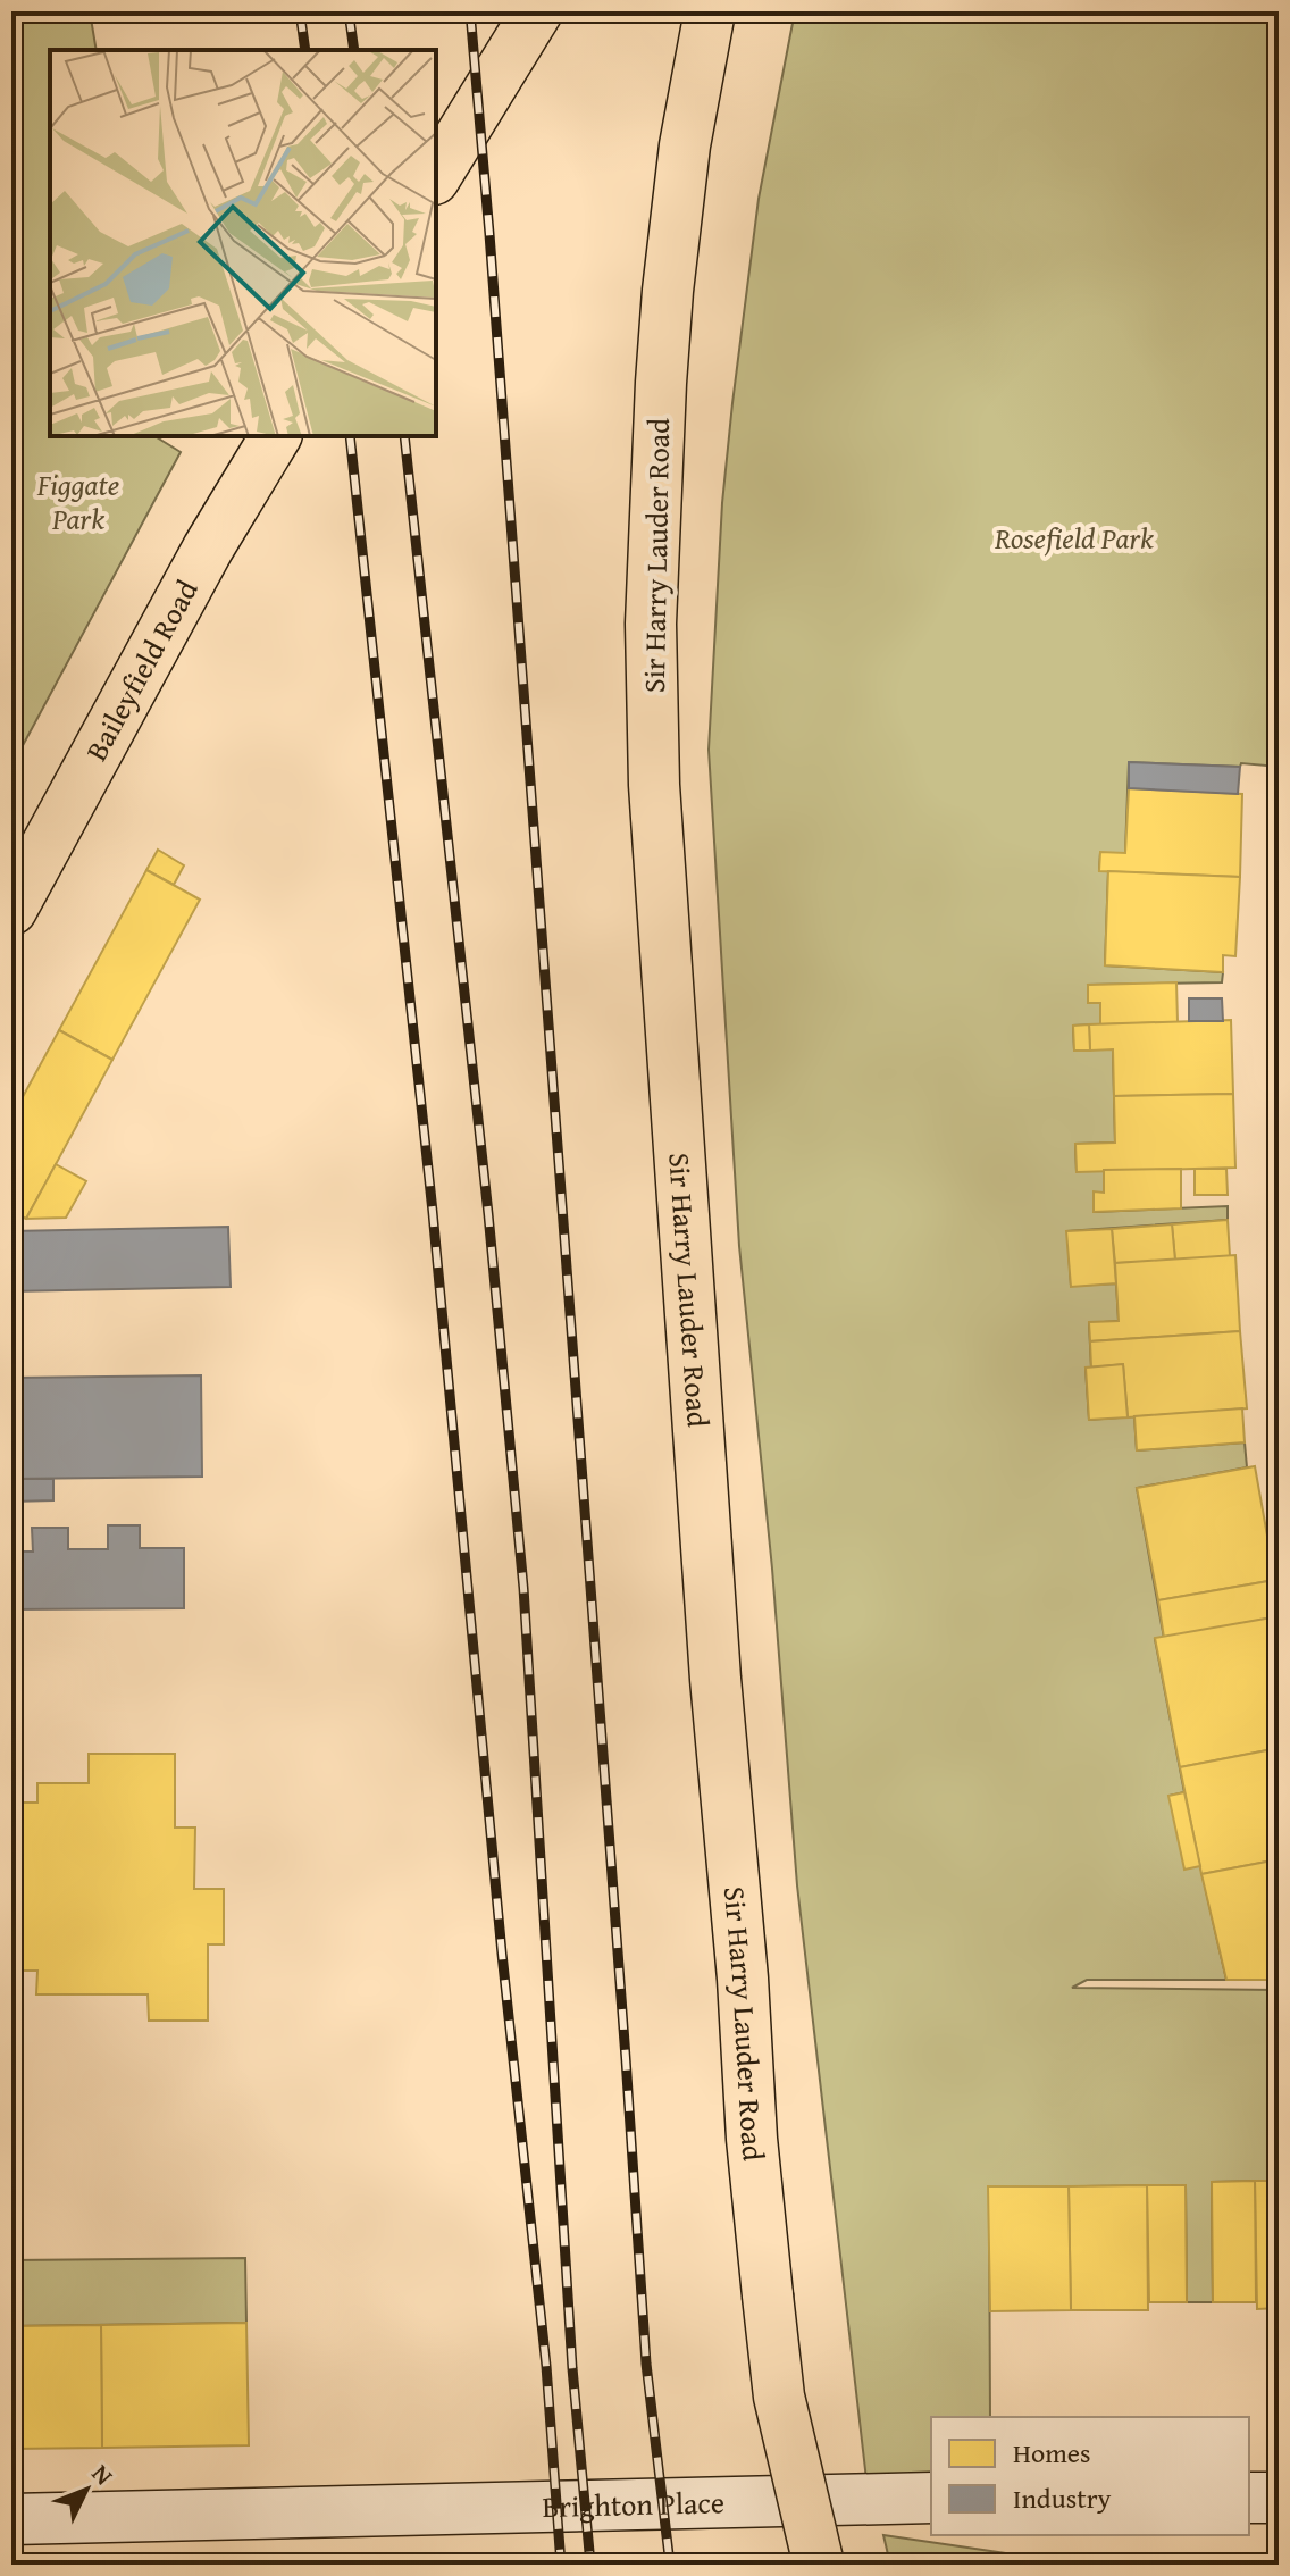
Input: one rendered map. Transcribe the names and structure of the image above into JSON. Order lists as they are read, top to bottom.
{
  "streets": {
    "main road": ["Sir Harry Lauder Road", "Baileyfield Road"],
    "street": ["Brighton Place"]
  },
  "parks": ["Figgate Park", "Rosefield Park"],
  "legend": ["Homes", "Industry"],
  "north": "top right"
}
